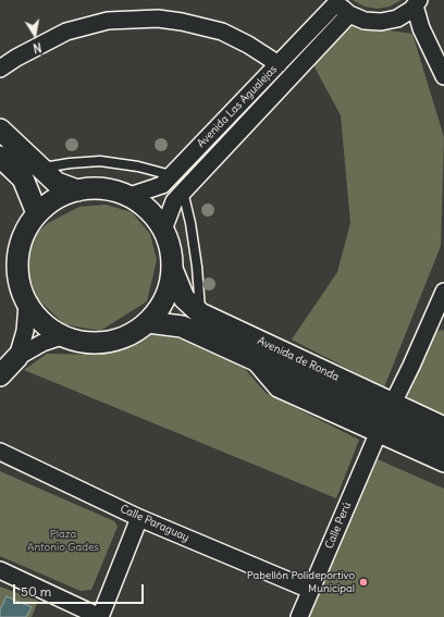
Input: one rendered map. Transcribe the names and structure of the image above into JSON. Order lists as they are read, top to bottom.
{
  "streets": {
    "street": [
      "Avenida Las Agualejas",
      "Avenida de Ronda",
      "Calle Paraguay",
      "Calle Perú"
    ]
  },
  "crossings": [
    ["Avenida Las Agualejas", "Avenida de Ronda"],
    ["Avenida de Ronda", "Calle Perú"],
    ["Calle Paraguay", "Calle Perú"]
  ],
  "parks": ["Plaza Antonio Gades"],
  "places": ["Pabellón Polideportivo Municipal"],
  "scale_bar": "50 m",
  "north": "bottom"
}
